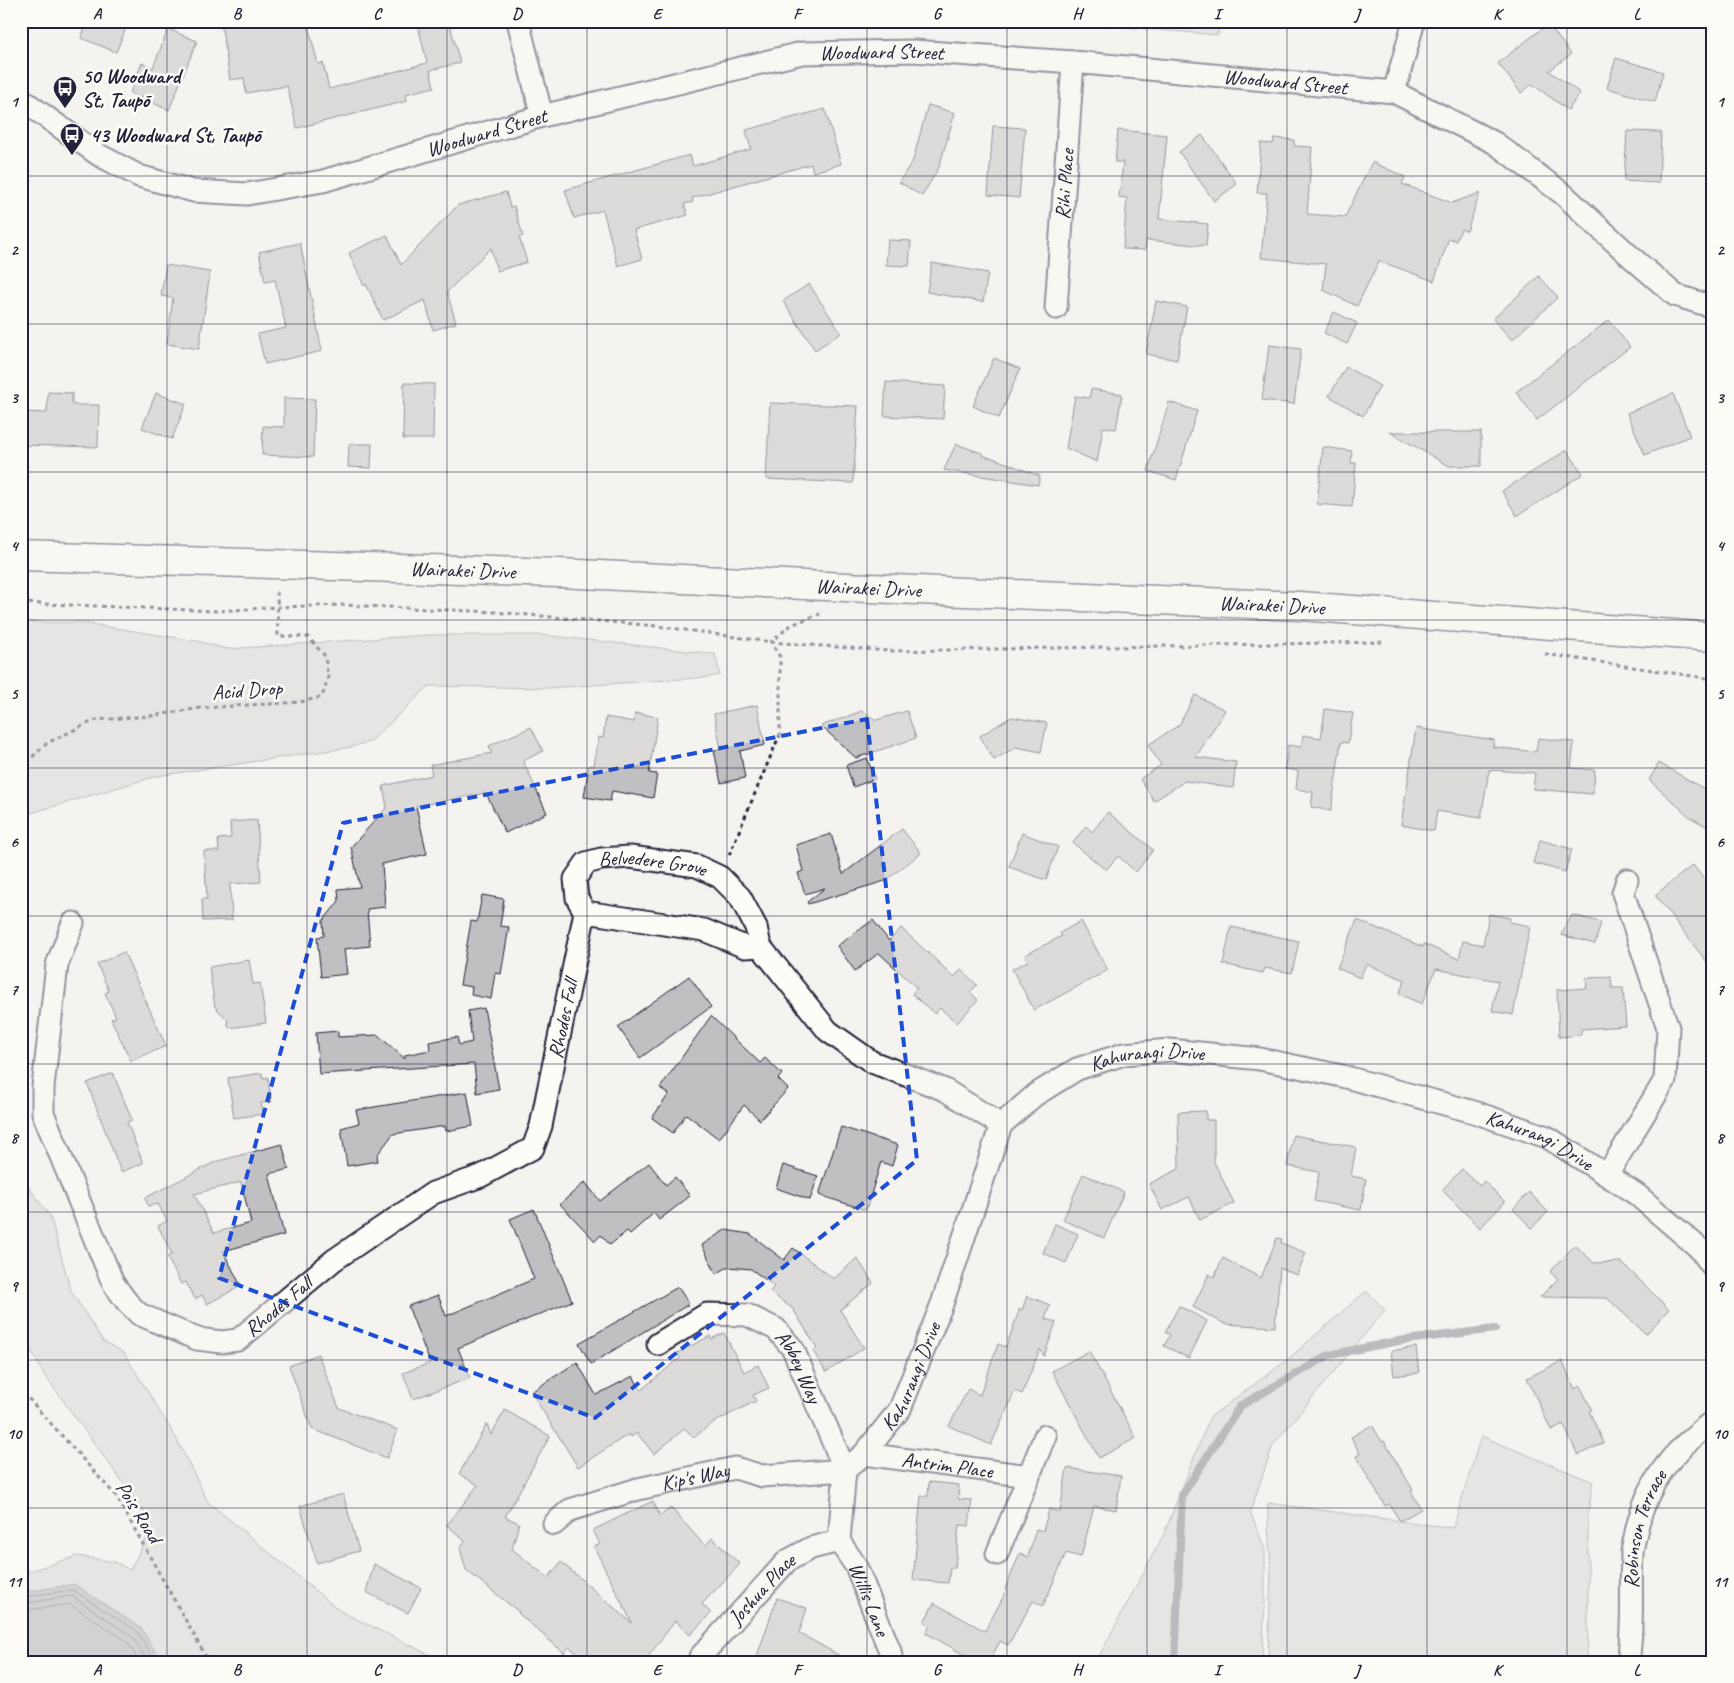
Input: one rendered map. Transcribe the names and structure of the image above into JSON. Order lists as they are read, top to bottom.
{
  "streets": {
    "main road": ["Wairakei Drive"],
    "street": [
      "Woodward Street",
      "Rihi Place",
      "Belvedere Grove",
      "Rhodes Fall",
      "Kahurangi Drive",
      "Abbey Way",
      "Antrim Place",
      "Kip's Way",
      "Robinson Terrace",
      "Joshua Place",
      "Willis Lane"
    ],
    "path": ["Acid Drop", "Pois Road"]
  },
  "crossings": [
    ["Woodward Street", "Rihi Place"],
    ["Wairakei Drive", "Acid Drop"],
    ["Belvedere Grove", "Rhodes Fall"],
    ["Belvedere Grove", "Kahurangi Drive"],
    ["Kahurangi Drive", "Abbey Way"],
    ["Kahurangi Drive", "Antrim Place"],
    ["Kahurangi Drive", "Kip's Way"],
    ["Abbey Way", "Kip's Way"],
    ["Joshua Place", "Willis Lane"]
  ],
  "places": {
    "bus stop": ["50 Woodward St, Taupō", "43 Woodward St, Taupō"]
  },
  "grid": {
    "columns": [
      "A",
      "B",
      "C",
      "D",
      "E",
      "F",
      "G",
      "H",
      "I",
      "J",
      "K",
      "L"
    ],
    "rows": [
      "1",
      "2",
      "3",
      "4",
      "5",
      "6",
      "7",
      "8",
      "9",
      "10",
      "11"
    ]
  }
}
